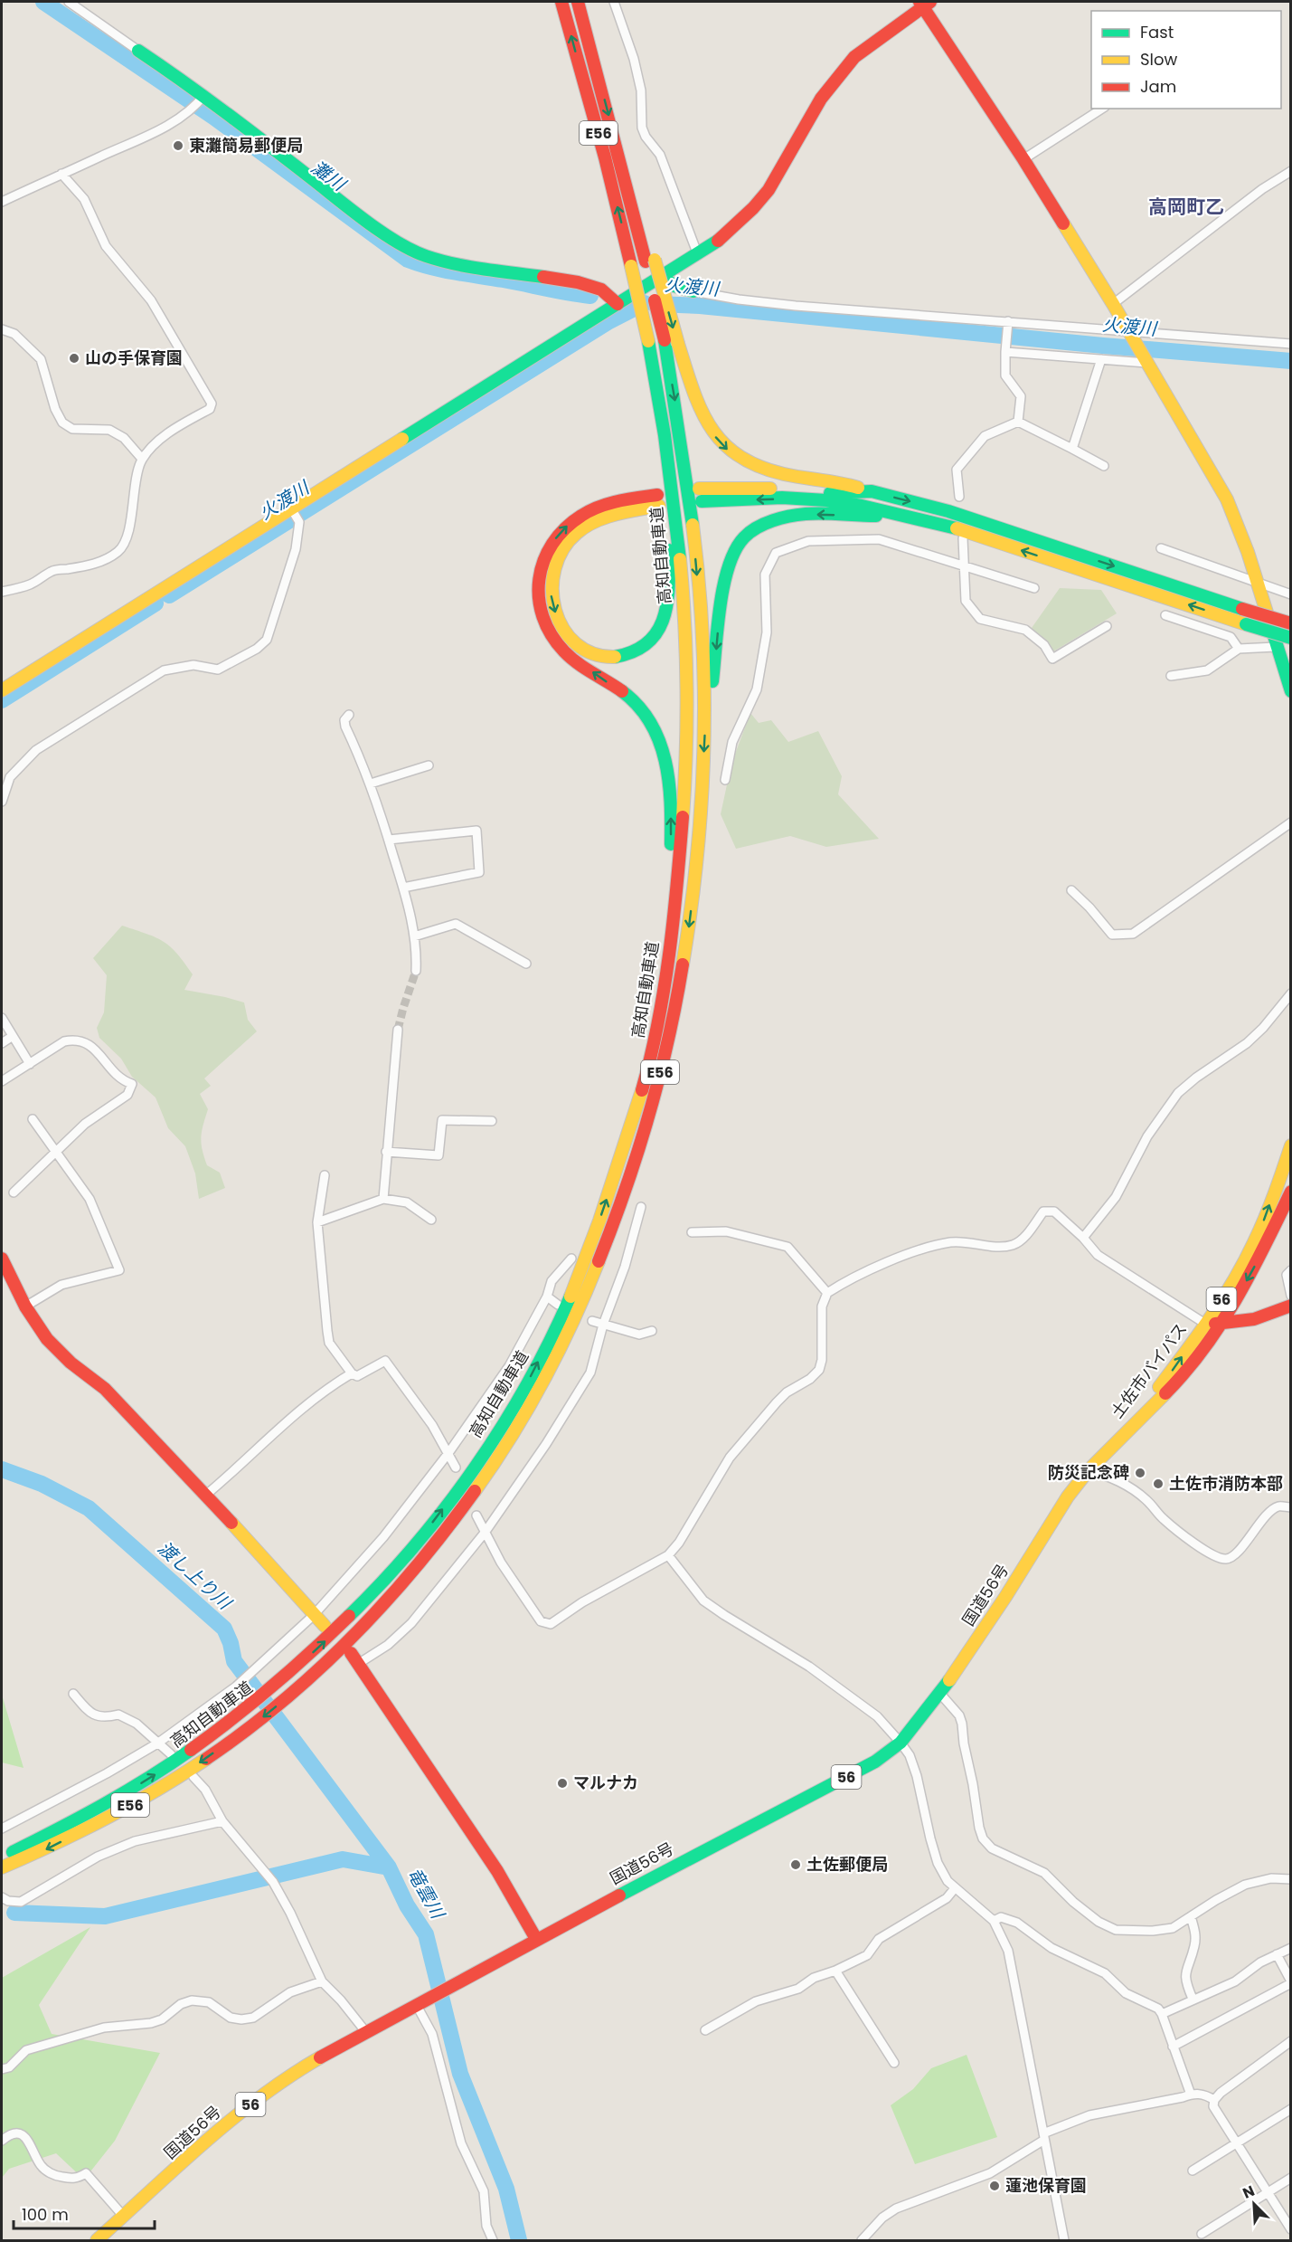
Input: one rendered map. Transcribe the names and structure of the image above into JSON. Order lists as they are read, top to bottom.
{
  "streets": {
    "main road": [
      "E56",
      "高知自動車道",
      "56",
      "土佐市バイパス",
      "国道56号"
    ]
  },
  "crossings": [
    ["E56", "高知自動車道"],
    ["土佐市バイパス", "国道56号"]
  ],
  "districts": ["高岡町乙"],
  "water": [
    "灘川",
    "火渡川",
    "渡し上り川",
    "竜雲川"
  ],
  "places": [
    "東灘簡易郵便局",
    "山の手保育園",
    "防災記念碑",
    "土佐市消防本部",
    "マルナカ",
    "土佐郵便局",
    "蓮池保育園"
  ],
  "legend": ["Fast", "Slow", "Jam"],
  "scale_bar": "100 m",
  "north": "top left"
}
